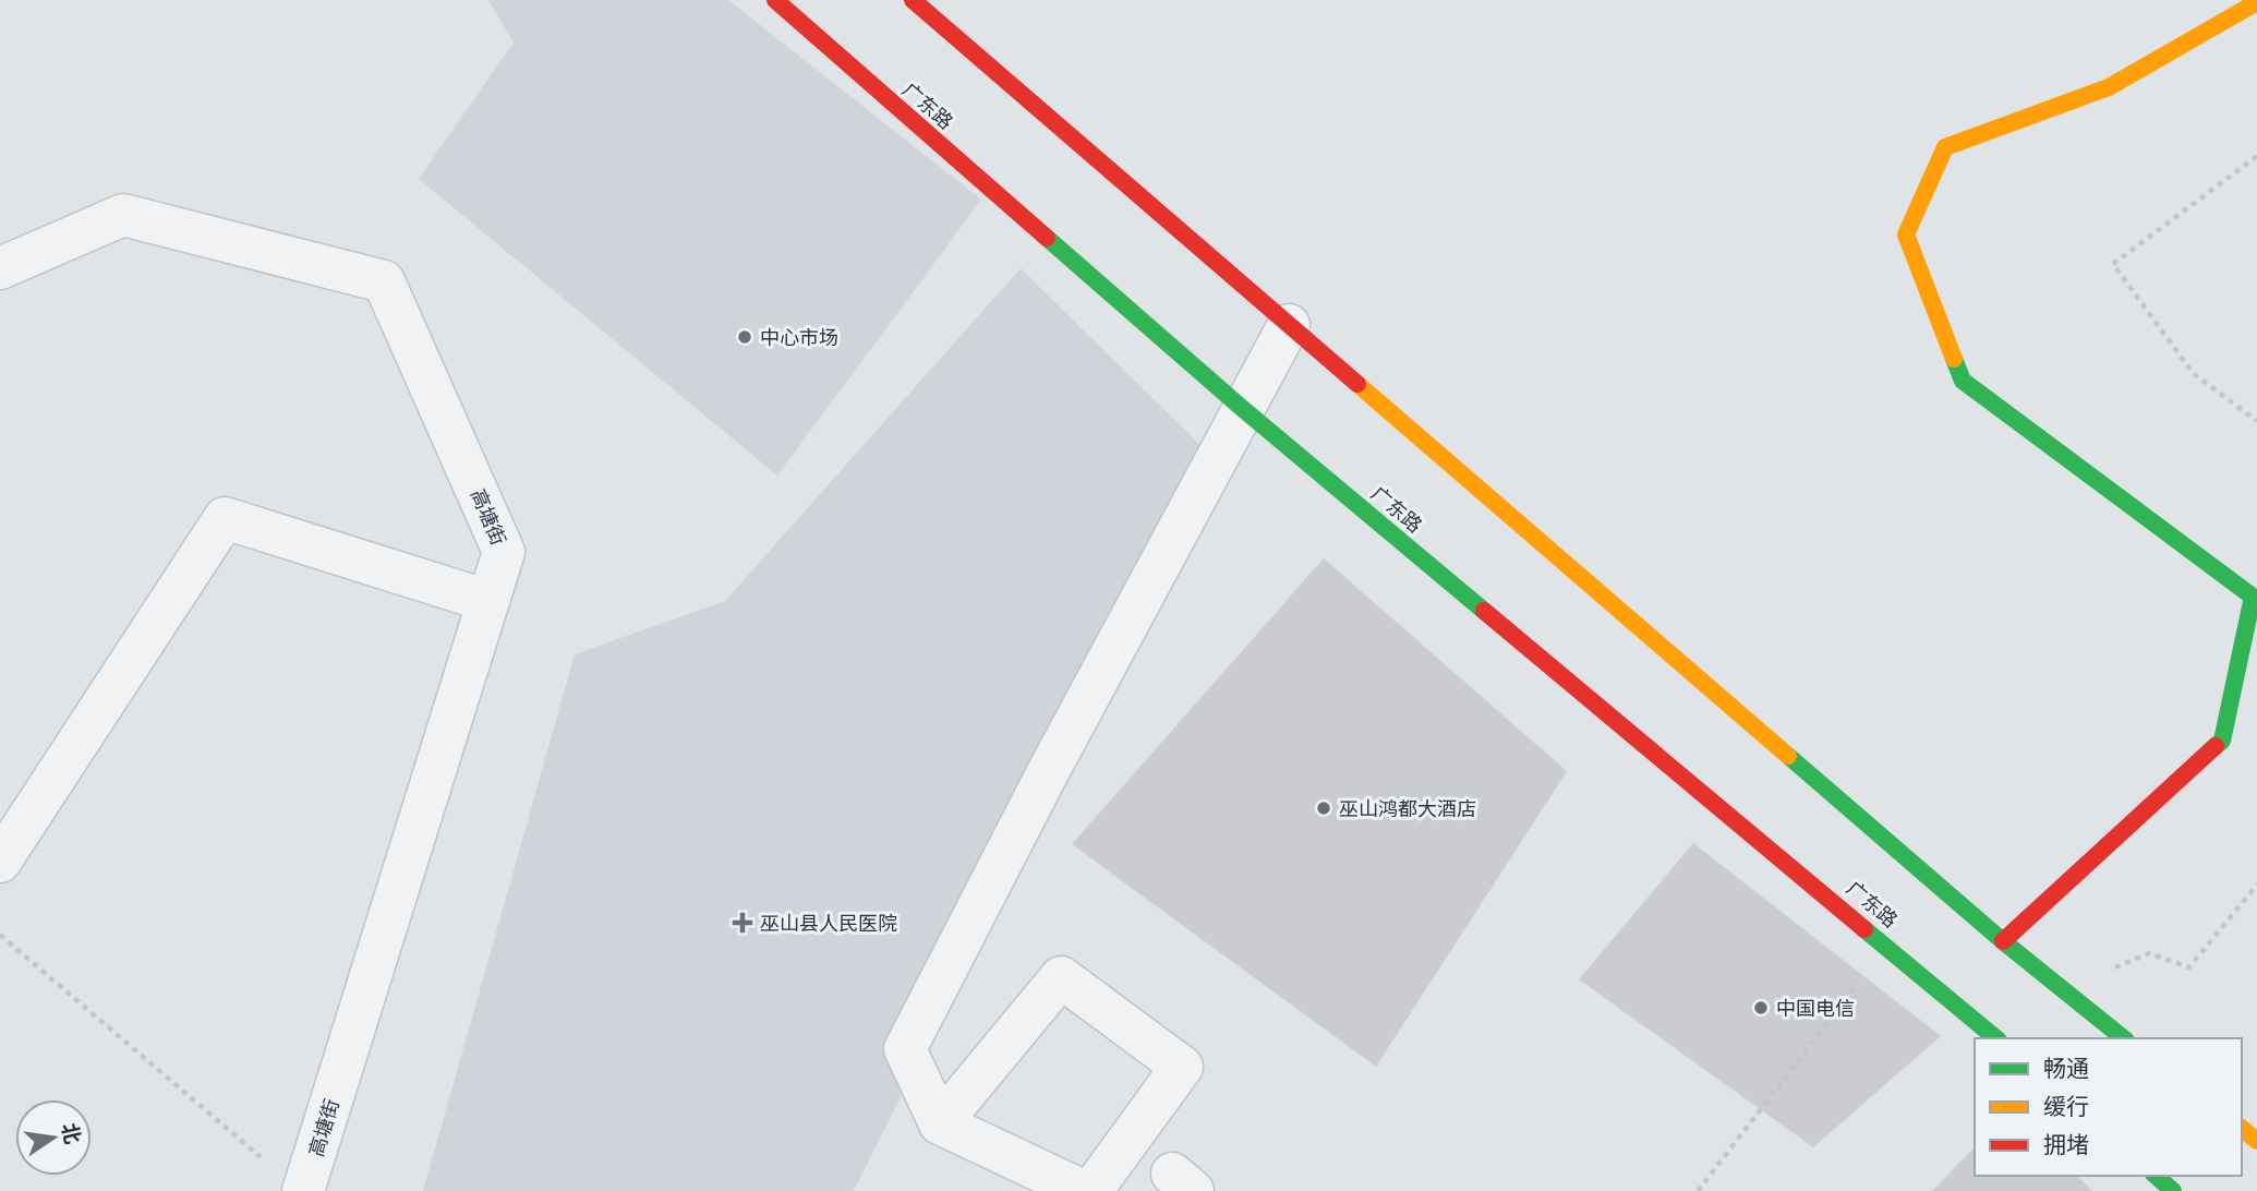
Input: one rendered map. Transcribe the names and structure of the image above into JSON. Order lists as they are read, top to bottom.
{
  "streets": {
    "main road": ["广东路"],
    "street": ["高塘街"]
  },
  "places": {
    "other": ["中心市场", "巫山鸿都大酒店", "中国电信"],
    "health": ["巫山县人民医院"]
  },
  "legend": ["畅通", "缓行", "拥堵"],
  "north": "right"
}
